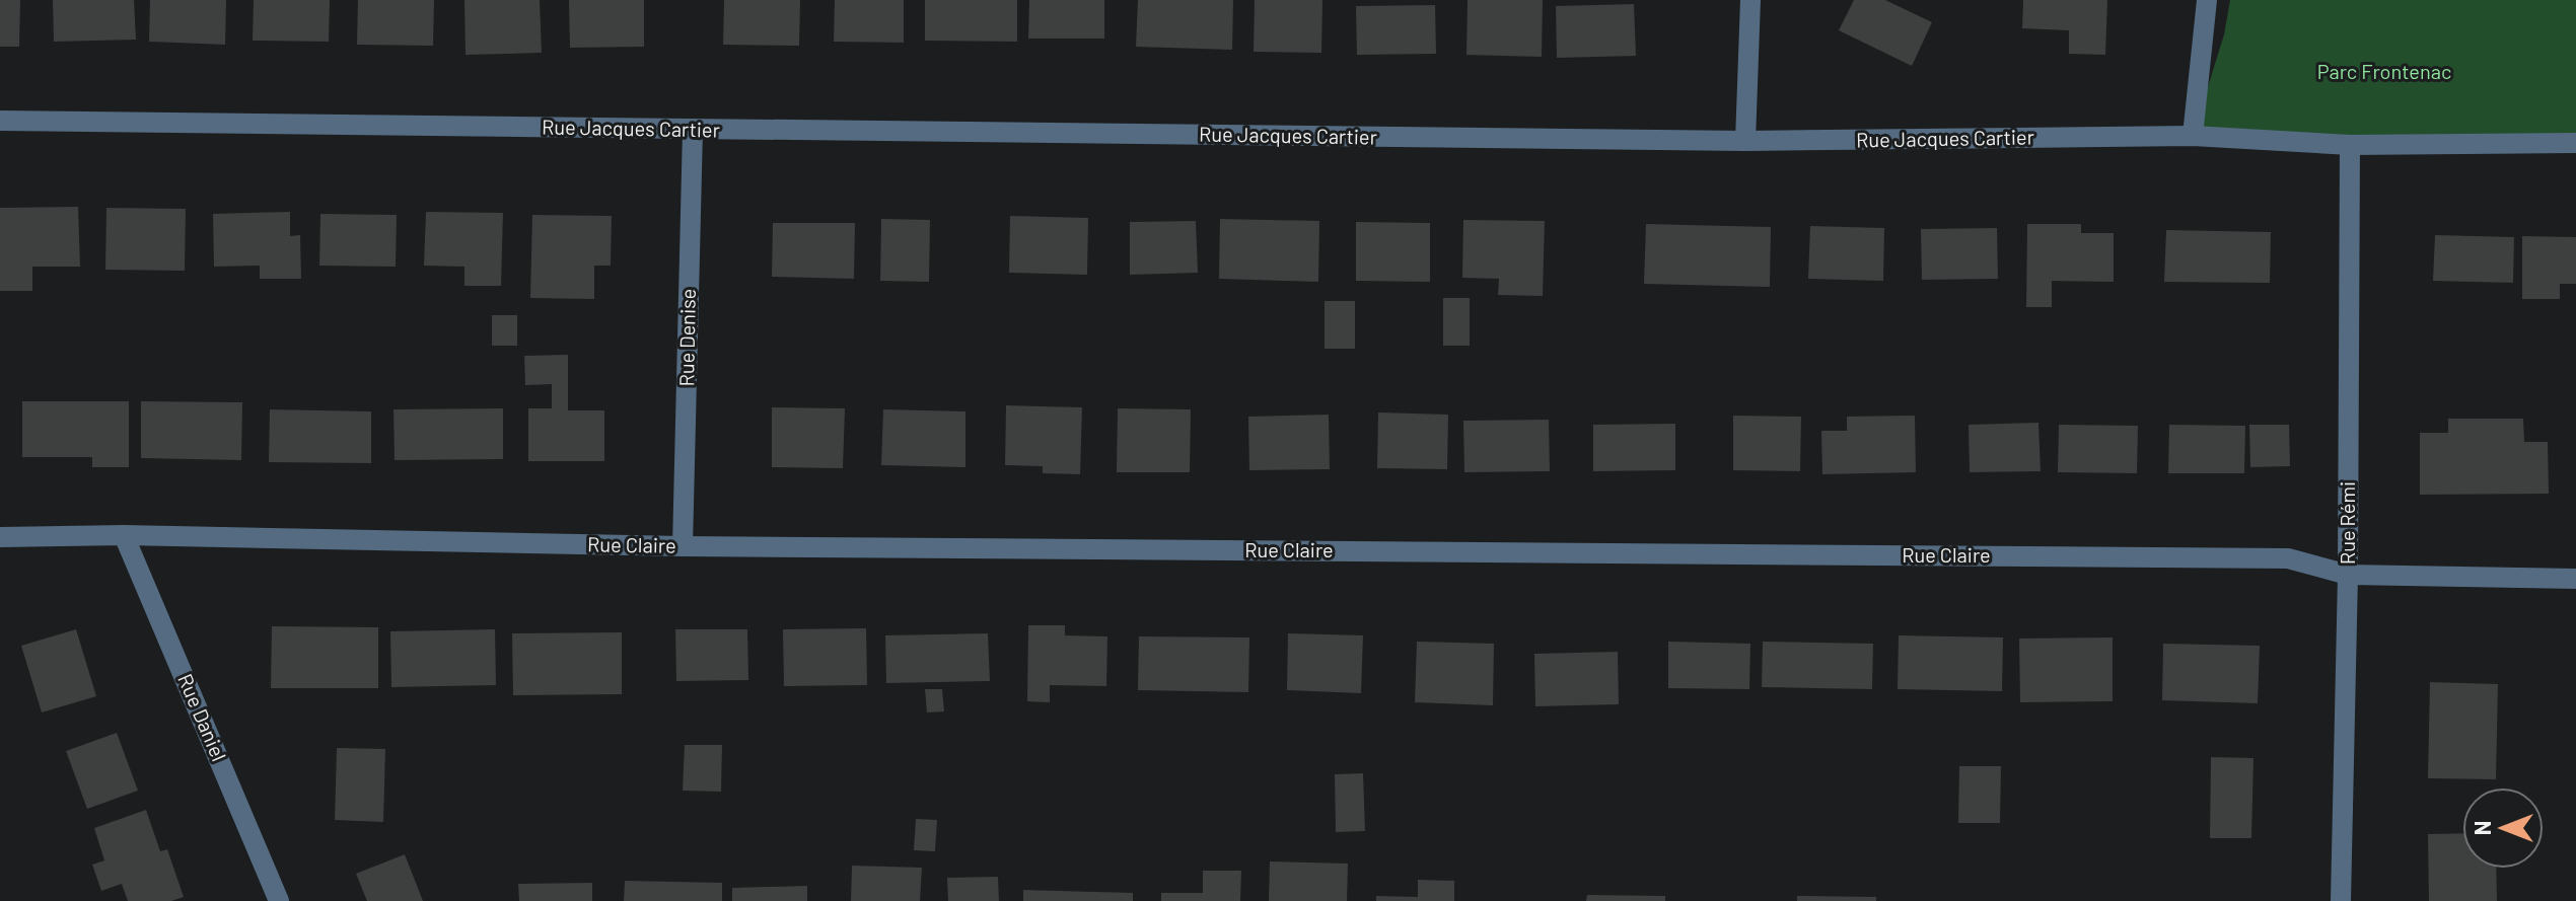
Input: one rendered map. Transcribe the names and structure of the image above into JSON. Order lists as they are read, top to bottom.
{
  "streets": {
    "street": [
      "Rue Jacques Cartier",
      "Rue Denise",
      "Rue Rémi",
      "Rue Claire",
      "Rue Daniel"
    ]
  },
  "crossings": [
    ["Rue Jacques Cartier", "Rue Denise"],
    ["Rue Jacques Cartier", "Rue Rémi"],
    ["Rue Denise", "Rue Claire"],
    ["Rue Rémi", "Rue Claire"],
    ["Rue Claire", "Rue Daniel"]
  ],
  "parks": ["Parc Frontenac"],
  "north": "left"
}
